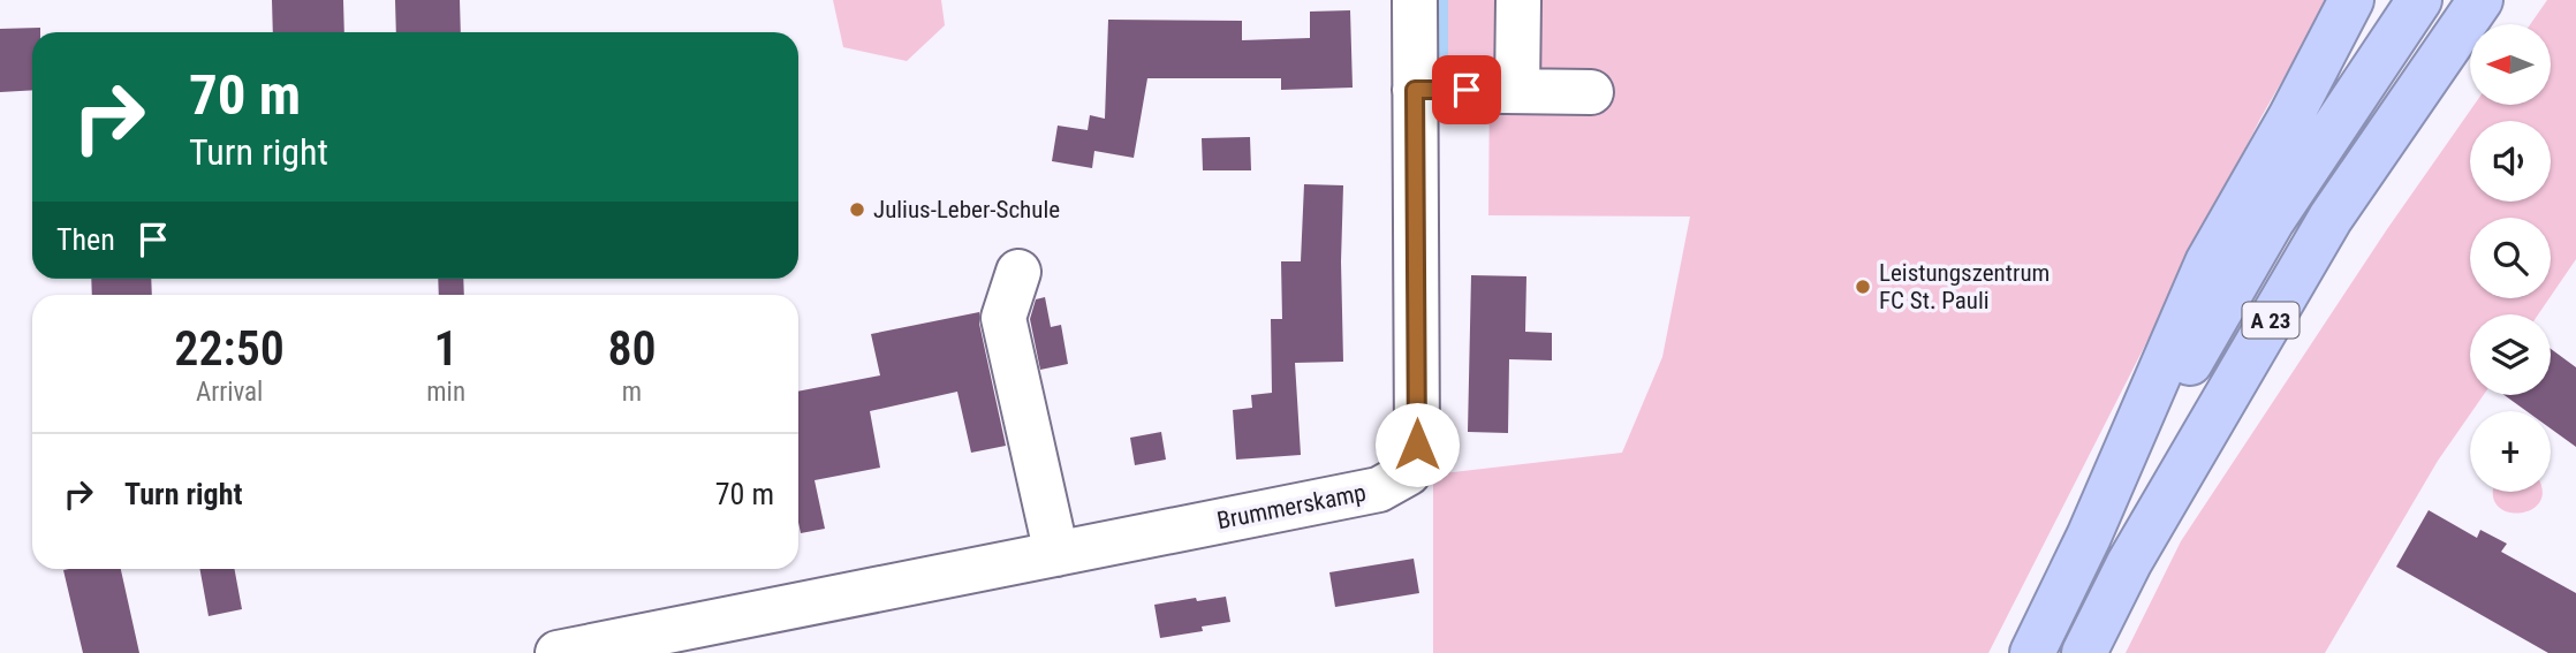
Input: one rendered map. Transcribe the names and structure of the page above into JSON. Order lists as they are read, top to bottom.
{
  "streets": {
    "highway": ["A 23"],
    "street": ["Brummerskamp"]
  },
  "places": ["Julius-Leber-Schule", "Leistungszentrum FC St. Pauli"],
  "north": "left",
  "page": {
    "map_buttons": "+",
    "turn": ["70 m", "Turn right"],
    "then": "Then",
    "eta": [
      "22:50",
      "Arrival",
      "1",
      "min",
      "80",
      "m"
    ],
    "list": [
      {
        "name": "Turn right",
        "value": "70 m"
      }
    ]
  }
}
